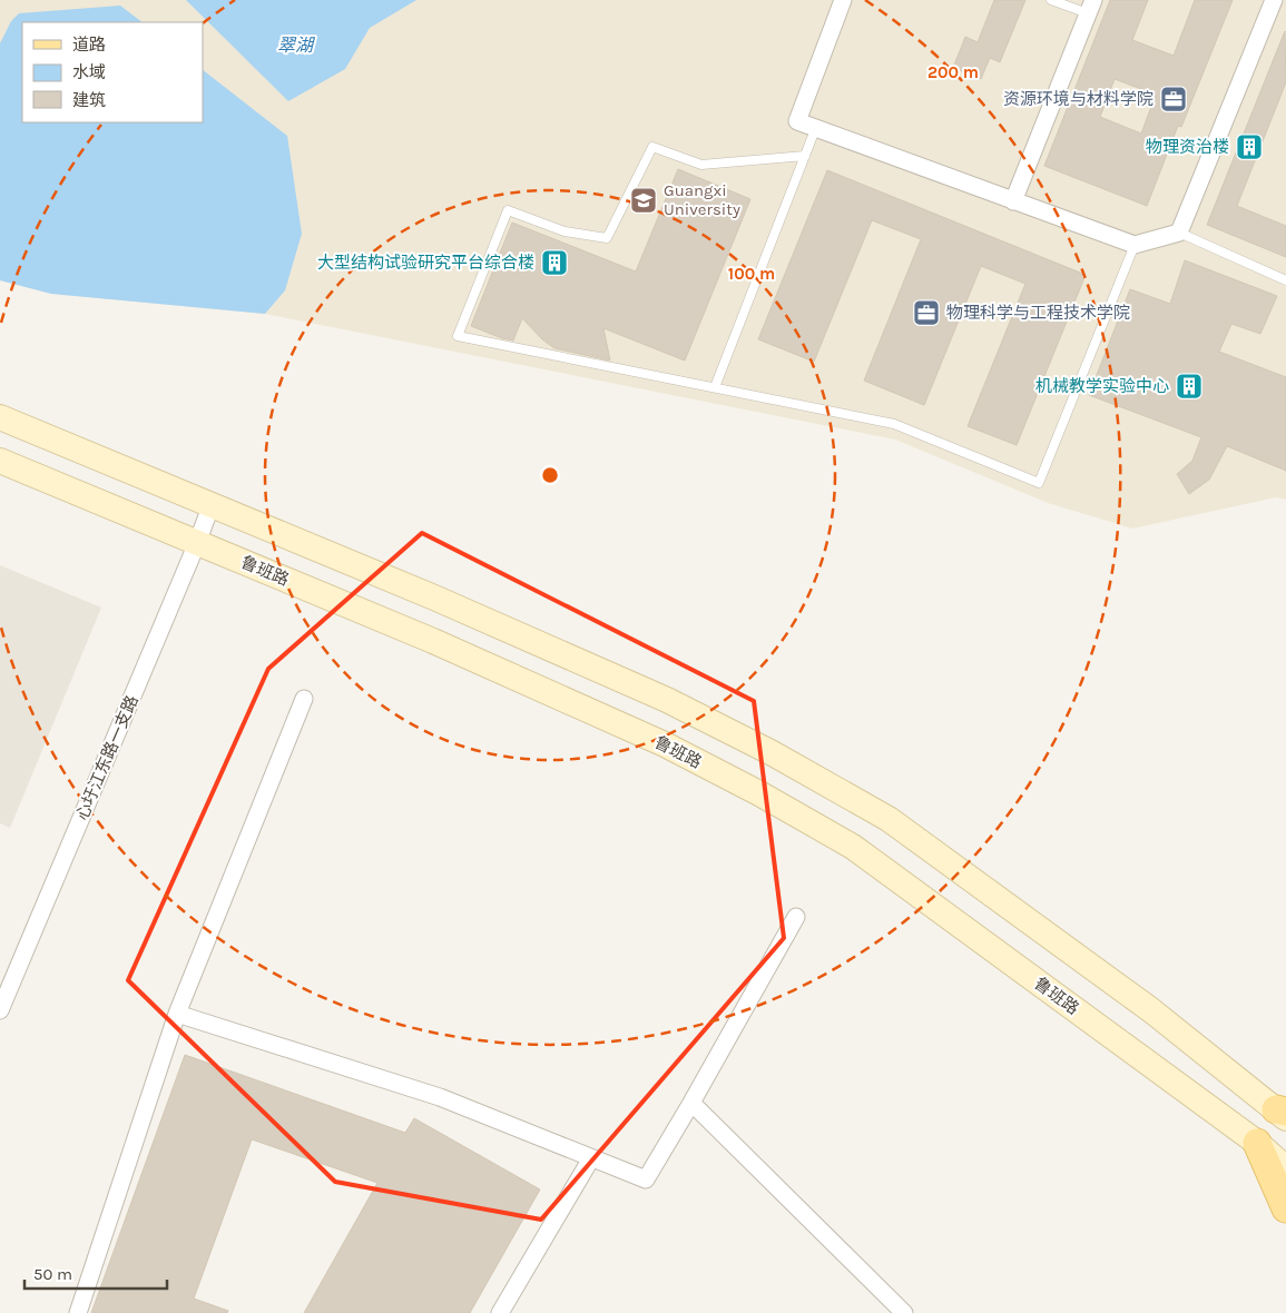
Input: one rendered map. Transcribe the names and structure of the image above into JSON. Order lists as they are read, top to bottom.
{
  "streets": {
    "main road": ["鲁班路"],
    "street": ["心圩江东路一支路"]
  },
  "crossings": [
    ["鲁班路", "心圩江东路一支路"]
  ],
  "water": ["翠湖"],
  "places": {
    "office": ["资源环境与材料学院", "物理科学与工程技术学院"],
    "building": ["物理资治楼", "大型结构试验研究平台综合楼", "机械教学实验中心"],
    "school or university": ["Guangxi University"]
  },
  "legend": ["道路", "水域", "建筑"],
  "scale_bar": "50 m",
  "rings": ["200 m", "100 m"]
}
